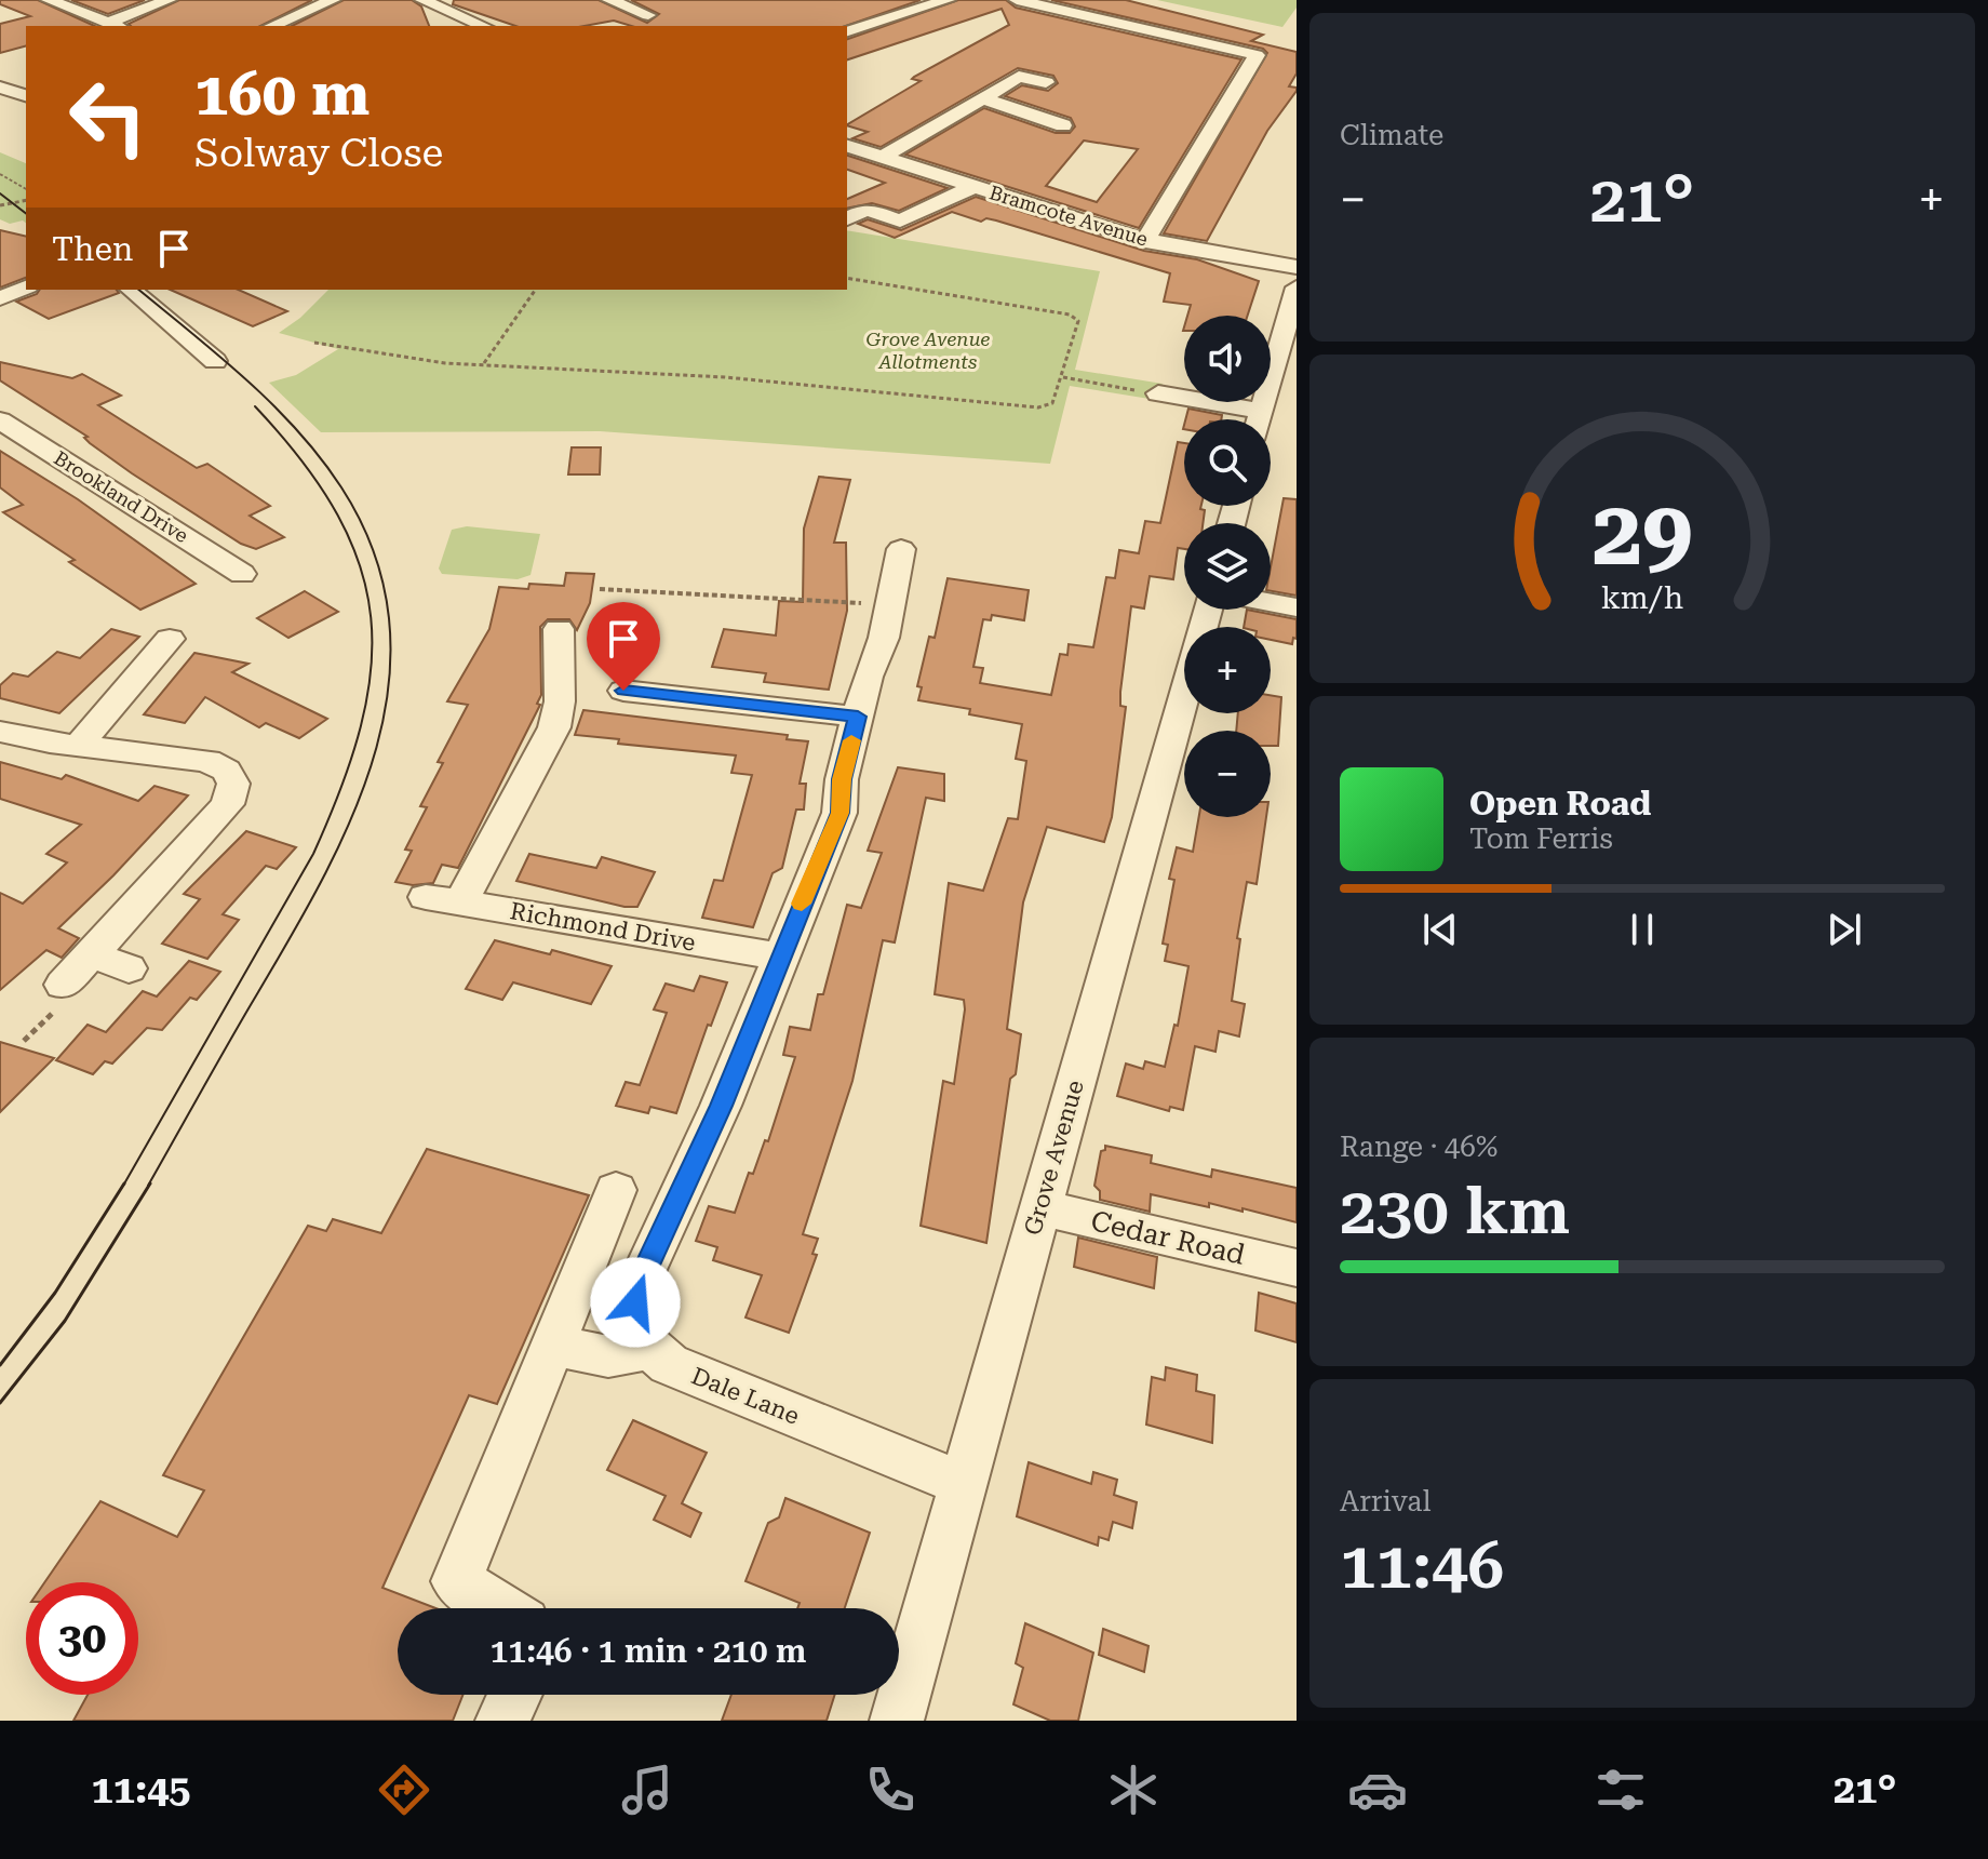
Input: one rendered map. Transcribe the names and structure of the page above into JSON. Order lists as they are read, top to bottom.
{
  "streets": {
    "street": [
      "Bramcote Avenue",
      "Brookland Drive",
      "Richmond Drive",
      "Grove Avenue",
      "Cedar Road",
      "Dale Lane"
    ]
  },
  "crossings": [
    ["Grove Avenue", "Cedar Road"],
    ["Grove Avenue", "Dale Lane"]
  ],
  "parks": ["Grove Avenue Allotments"],
  "page": {
    "tile": [
      "Climate",
      ["Range · 46%", "230 km"],
      ["Arrival", "11:46"]
    ],
    "turn": ["160 m", "Solway Close"],
    "heat": ["−", "21°", "+"],
    "then": "Then",
    "map_buttons": ["+", "−"],
    "song": ["Open Road", "Tom Ferris"],
    "limit": "30",
    "trip": "11:46 · 1 min · 210 m",
    "tabs": ["11:45", "21°"],
    "gauge": ["29", "km/h"]
  }
}
